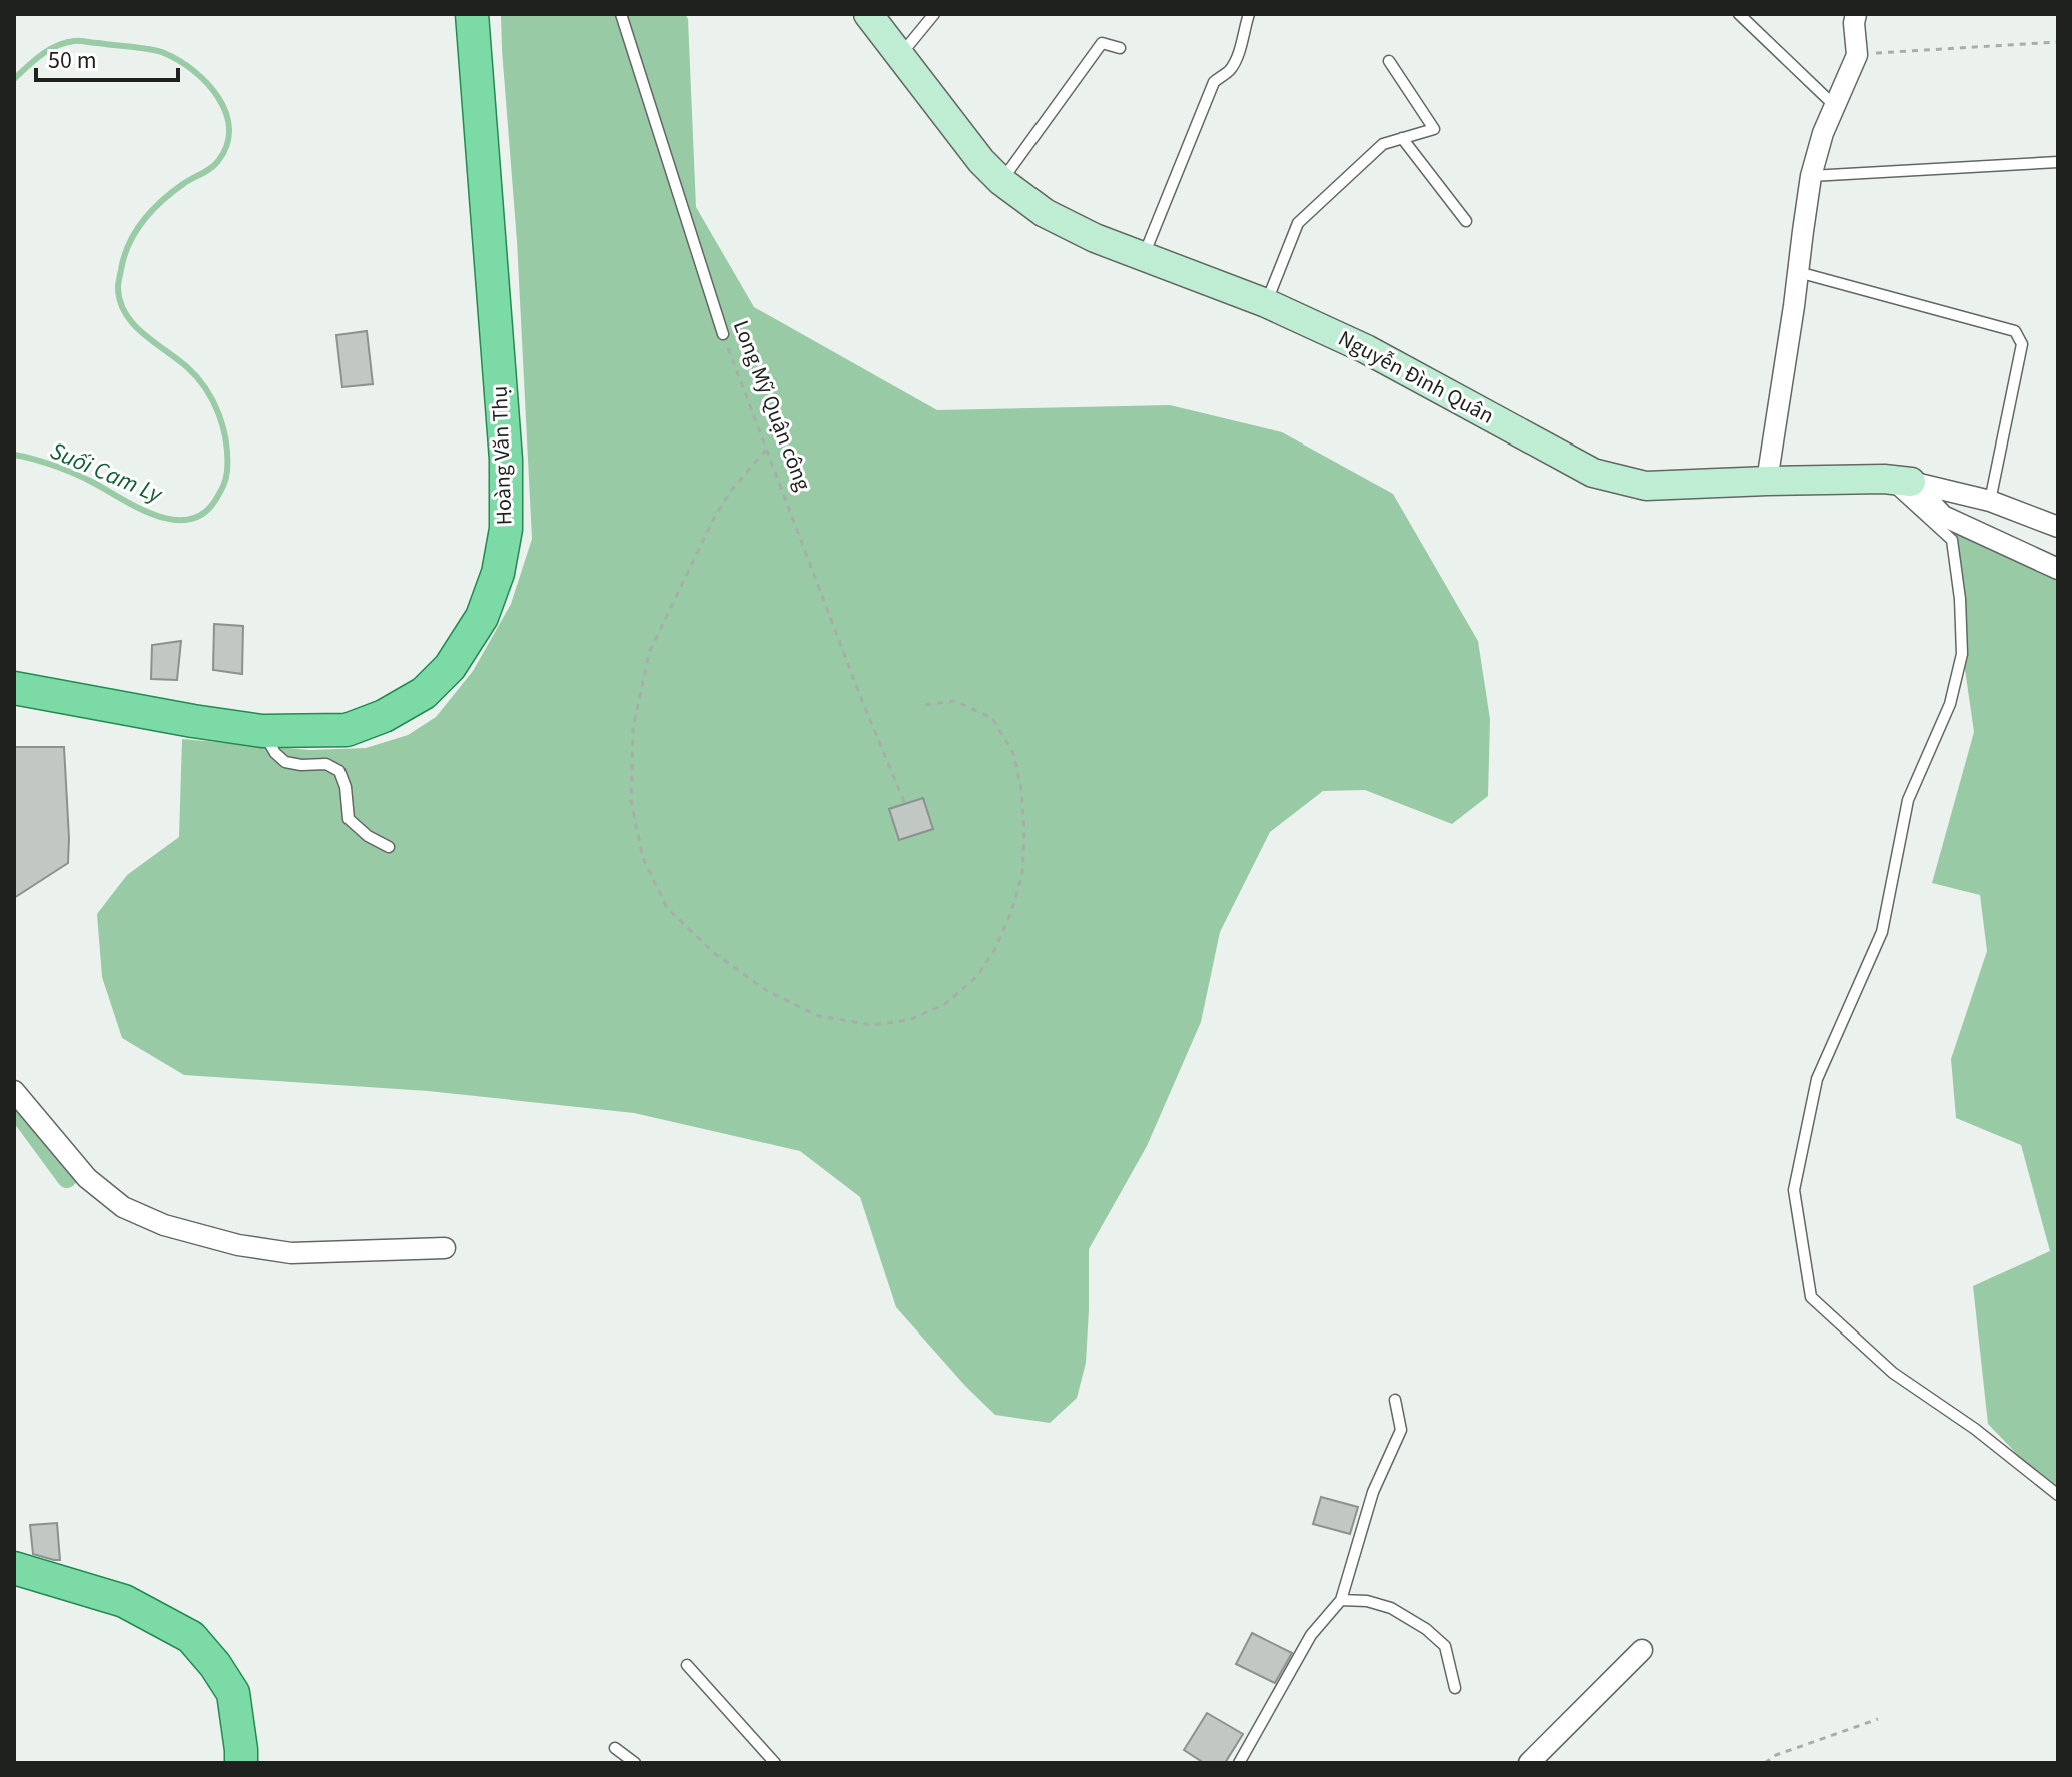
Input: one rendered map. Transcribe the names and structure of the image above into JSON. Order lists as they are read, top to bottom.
{
  "streets": {
    "main road": ["Hoàng Văn Thụ"],
    "street": ["Nguyễn Đình Quân"],
    "lane": ["Long Mỹ Quận công"]
  },
  "water": ["Suối Cam Ly"],
  "scale_bar": "50 m"
}
